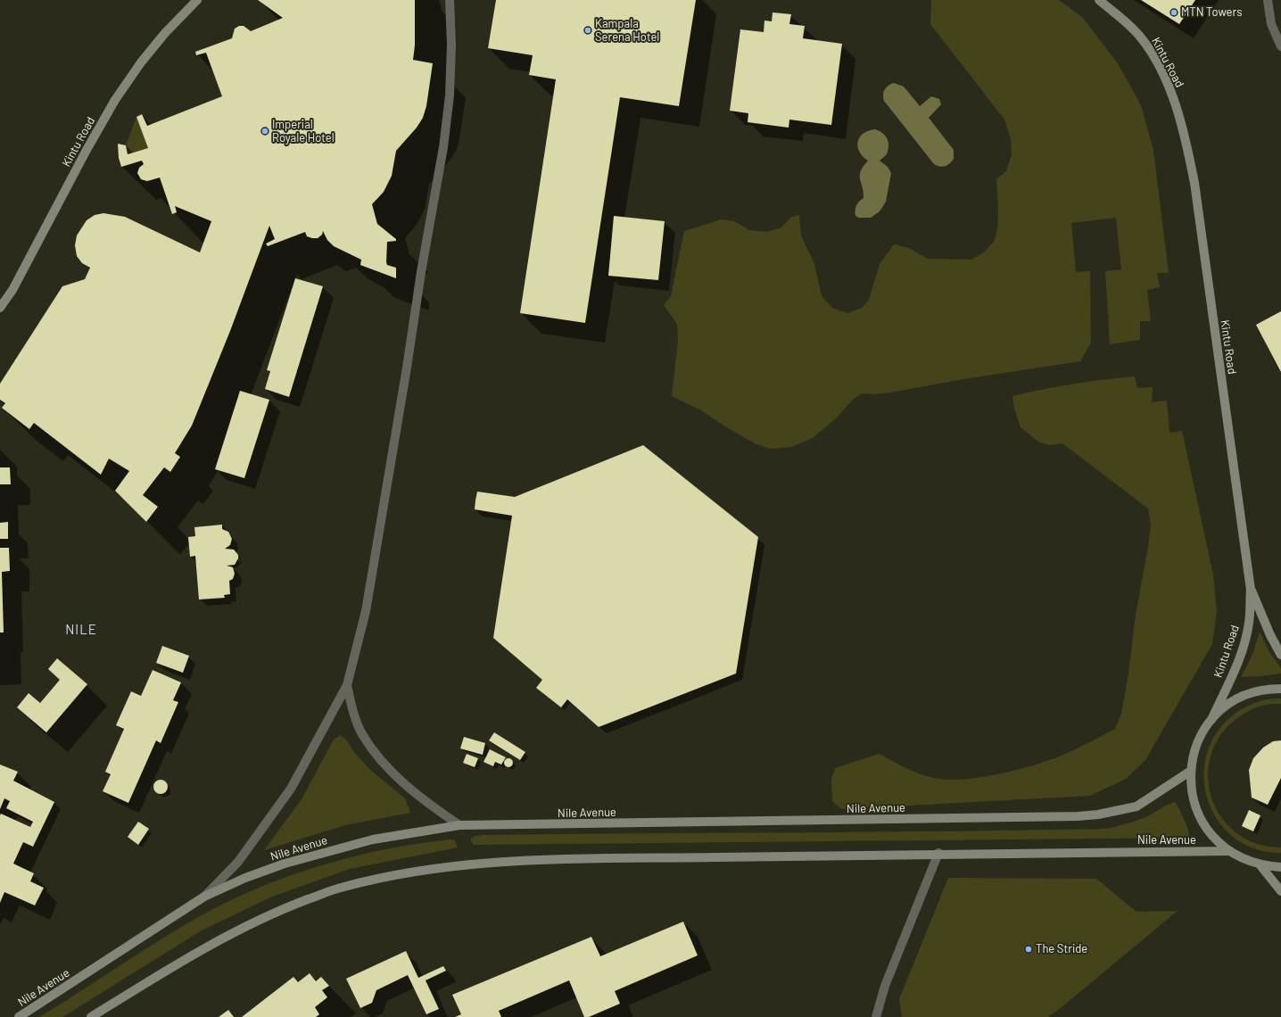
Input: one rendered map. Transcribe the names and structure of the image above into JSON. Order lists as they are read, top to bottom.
{
  "streets": {
    "main road": ["Kintu Road", "Nile Avenue"]
  },
  "districts": ["NILE"],
  "places": [
    "MTN Towers",
    "Kampala Serena Hotel",
    "Imperial Royale Hotel",
    "The Stride"
  ]
}
